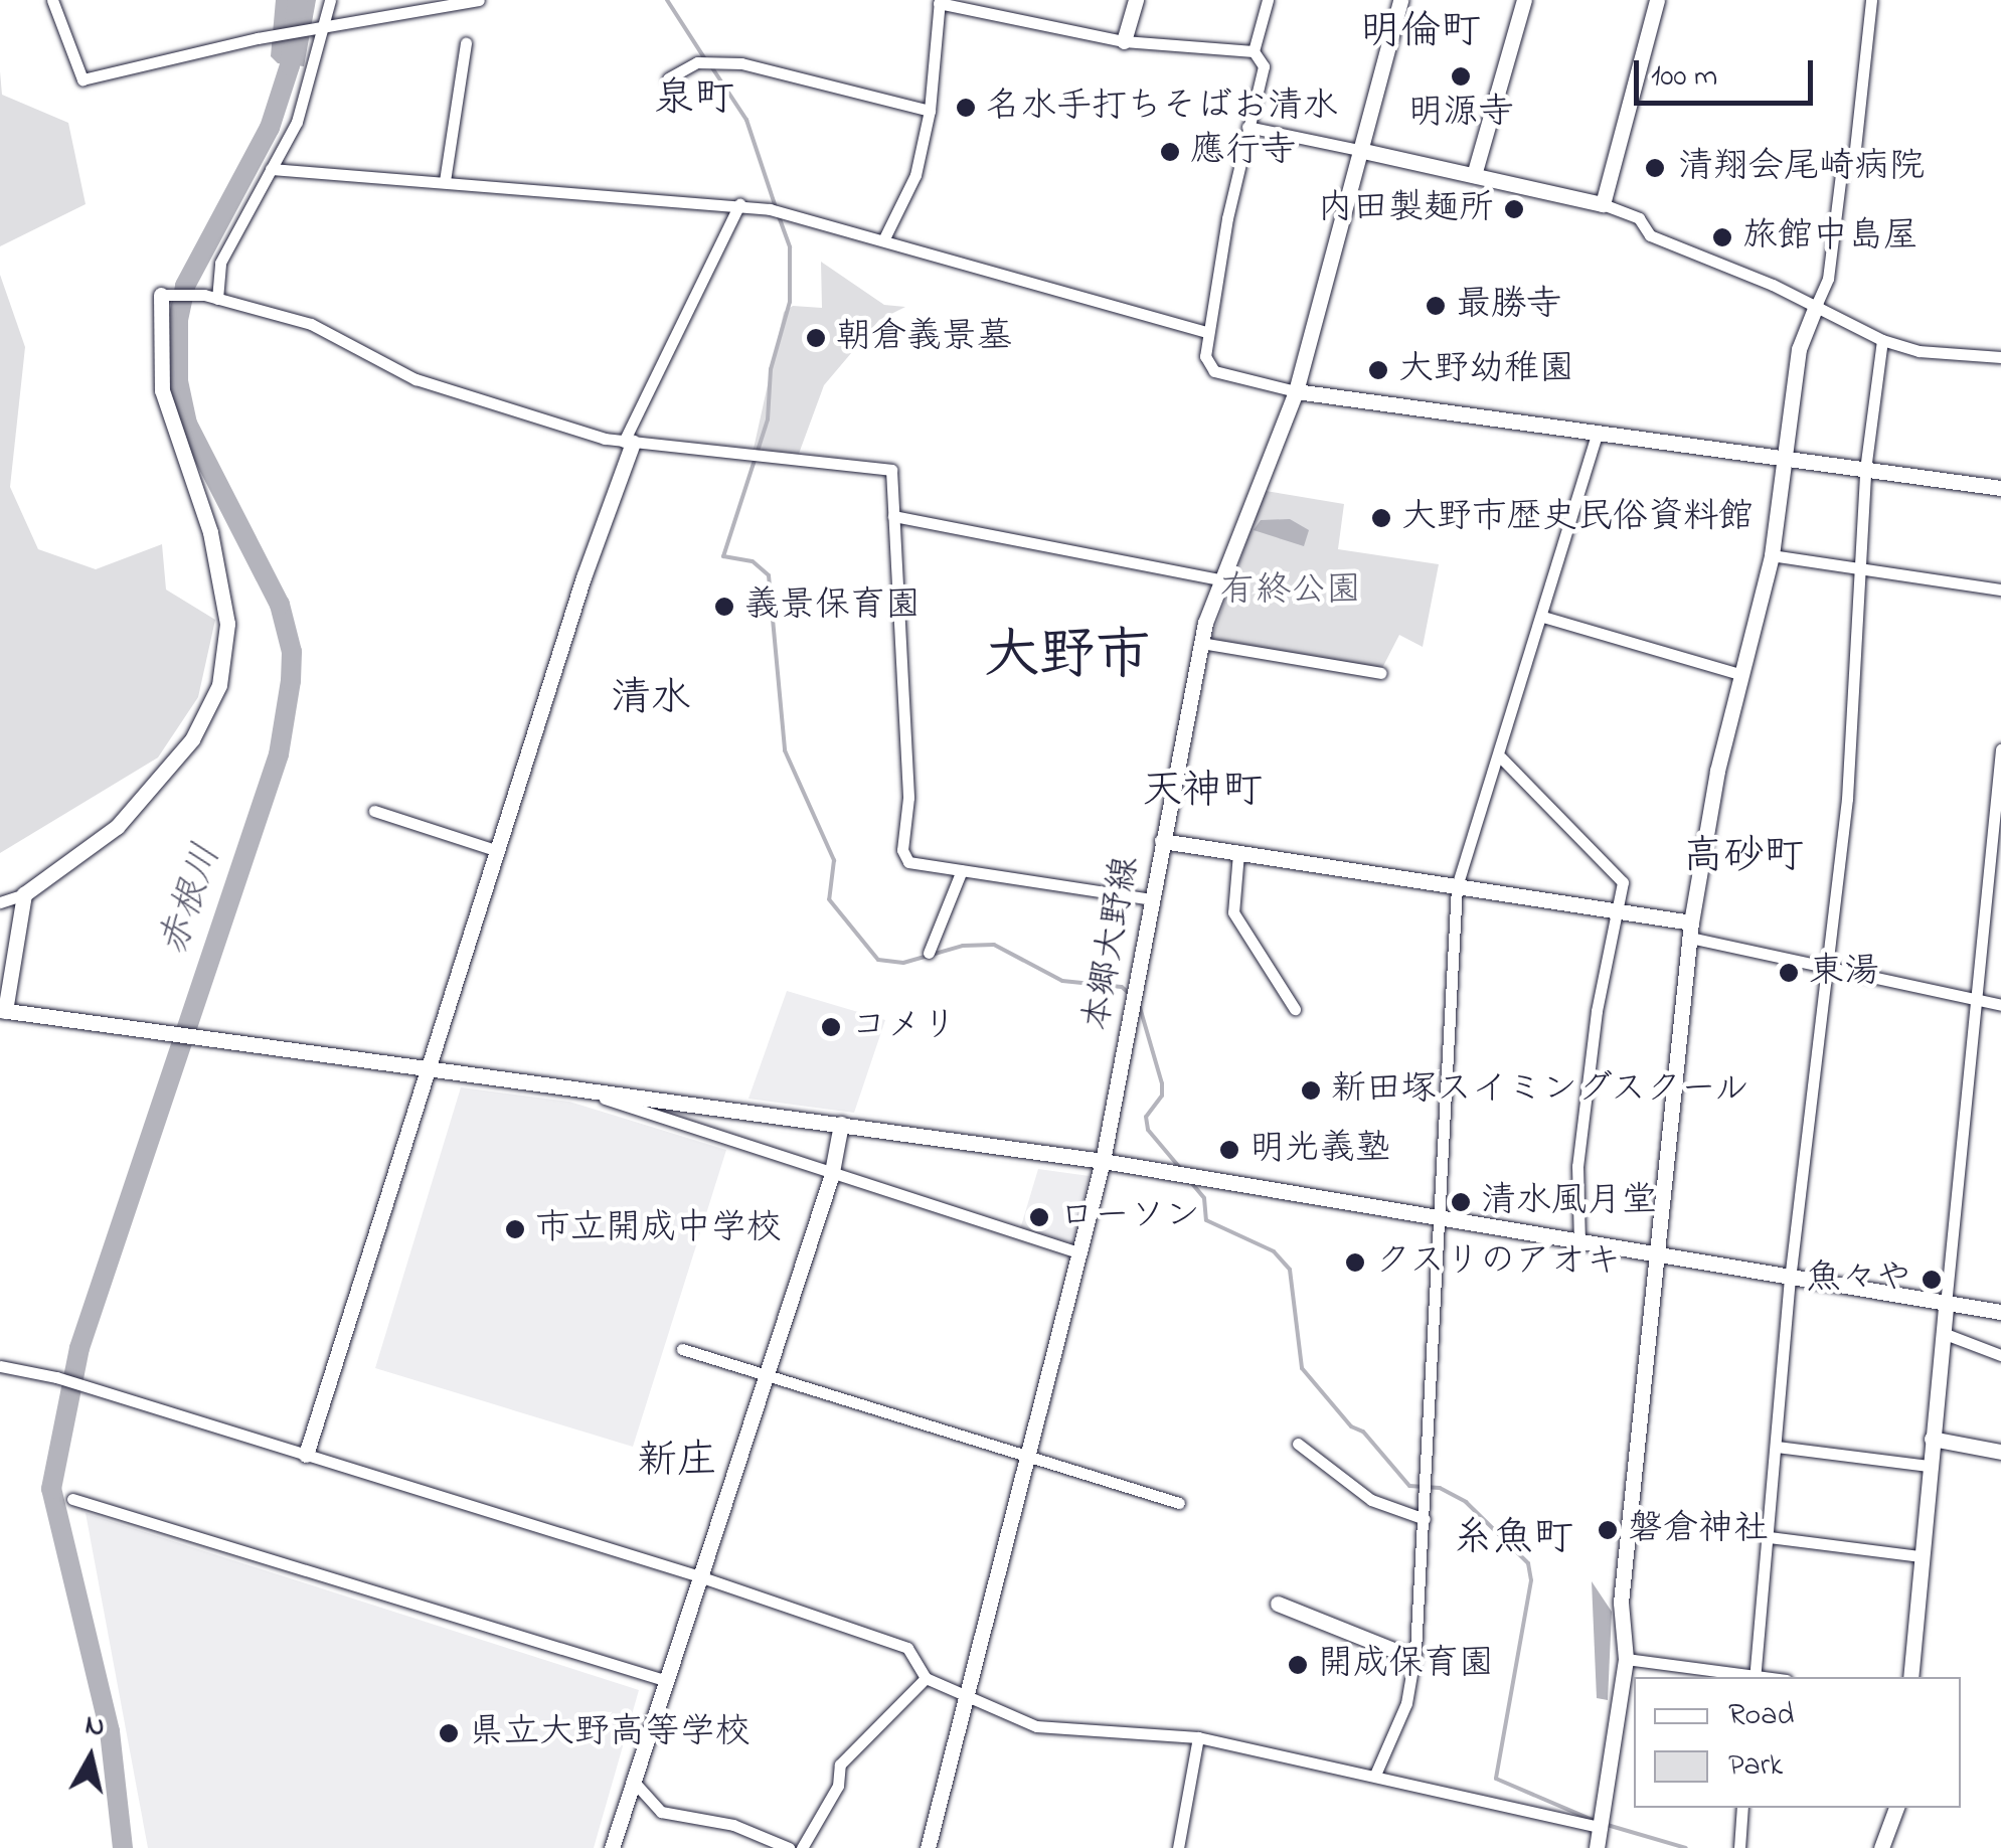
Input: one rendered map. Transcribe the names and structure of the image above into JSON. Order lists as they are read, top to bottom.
{
  "streets": {
    "street": ["本郷大野線"]
  },
  "districts": [
    "明倫町",
    "泉町",
    "大野市",
    "清水",
    "天神町",
    "高砂町",
    "新庄",
    "糸魚町"
  ],
  "water": ["赤根川"],
  "parks": ["有終公園"],
  "places": [
    "明源寺",
    "名水手打ちそばお清水",
    "應行寺",
    "清翔会尾崎病院",
    "内田製麺所",
    "旅館中島屋",
    "最勝寺",
    "朝倉義景墓",
    "大野幼稚園",
    "大野市歴史民俗資料館",
    "義景保育園",
    "東湯",
    "コメリ",
    "新田塚スイミングスクール",
    "明光義塾",
    "清水風月堂",
    "ローソン",
    "市立開成中学校",
    "クスリのアオキ",
    "魚々や",
    "磐倉神社",
    "開成保育園",
    "県立大野高等学校"
  ],
  "legend": ["Road", "Park"],
  "scale_bar": "100 m",
  "north": "top"
}
